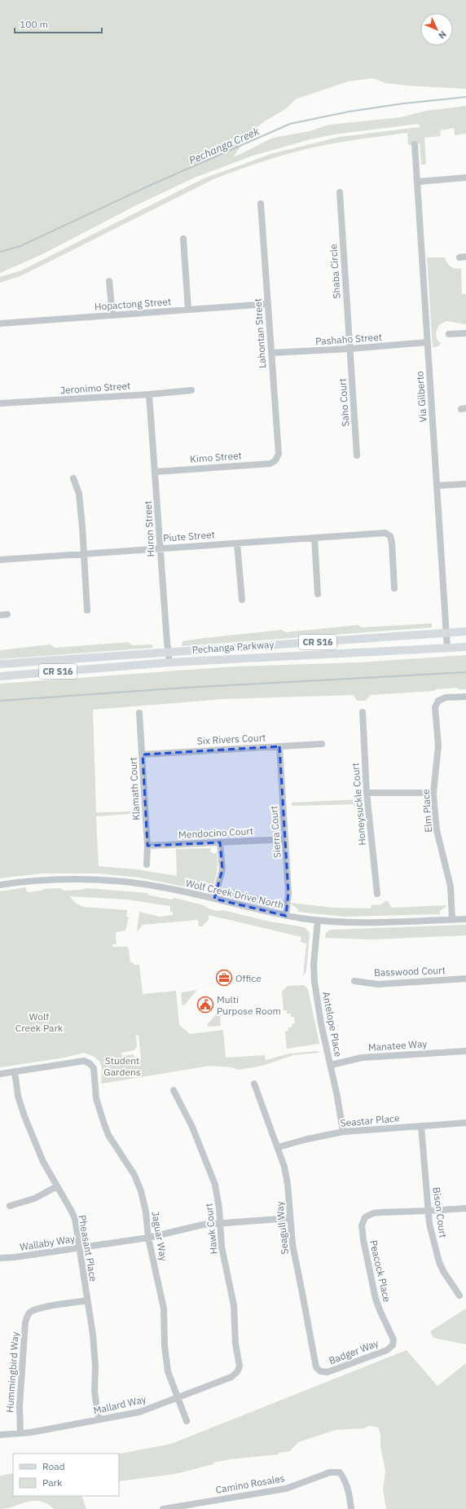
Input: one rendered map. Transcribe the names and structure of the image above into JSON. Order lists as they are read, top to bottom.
{
  "streets": {
    "main road": ["CR S16", "Pechanga Parkway"],
    "street": [
      "Shaba Circle",
      "Hopactong Street",
      "Lahontan Street",
      "Pashaho Street",
      "Jeronimo Street",
      "Via Gilberto",
      "Saho Court",
      "Kimo Street",
      "Huron Street",
      "Piute Street",
      "Six Rivers Court",
      "Klamath Court",
      "Honeysuckle Court",
      "Elm Place",
      "Sierra Court",
      "Mendocino Court",
      "Wolf Creek Drive North",
      "Basswood Court",
      "Antelope Place",
      "Manatee Way",
      "Seastar Place",
      "Bison Court",
      "Seagull Way",
      "Hawk Court",
      "Jaguar Way",
      "Wallaby Way",
      "Pheasant Place",
      "Peacock Place",
      "Badger Way",
      "Hummingbird Way",
      "Mallard Way",
      "Camino Rosales"
    ]
  },
  "crossings": [
    ["Shaba Circle", "Pashaho Street"],
    ["Shaba Circle", "Saho Court"],
    ["Hopactong Street", "Lahontan Street"],
    ["Lahontan Street", "Pashaho Street"],
    ["Lahontan Street", "Kimo Street"],
    ["Pashaho Street", "Via Gilberto"],
    ["Pashaho Street", "Saho Court"],
    ["Jeronimo Street", "Huron Street"],
    ["Via Gilberto", "Pechanga Parkway"],
    ["Kimo Street", "Huron Street"],
    ["Huron Street", "Piute Street"],
    ["Huron Street", "Pechanga Parkway"],
    ["Six Rivers Court", "Klamath Court"],
    ["Six Rivers Court", "Sierra Court"],
    ["Klamath Court", "Mendocino Court"],
    ["Elm Place", "Wolf Creek Drive North"],
    ["Sierra Court", "Mendocino Court"],
    ["Sierra Court", "Wolf Creek Drive North"],
    ["Wolf Creek Drive North", "Antelope Place"],
    ["Antelope Place", "Manatee Way"],
    ["Antelope Place", "Seastar Place"],
    ["Seastar Place", "Bison Court"],
    ["Seastar Place", "Seagull Way"],
    ["Bison Court", "Peacock Place"],
    ["Seagull Way", "Wallaby Way"],
    ["Seagull Way", "Badger Way"],
    ["Hawk Court", "Wallaby Way"],
    ["Hawk Court", "Mallard Way"],
    ["Jaguar Way", "Wallaby Way"],
    ["Jaguar Way", "Pheasant Place"],
    ["Jaguar Way", "Mallard Way"],
    ["Wallaby Way", "Pheasant Place"],
    ["Pheasant Place", "Hummingbird Way"],
    ["Pheasant Place", "Mallard Way"],
    ["Peacock Place", "Badger Way"],
    ["Hummingbird Way", "Mallard Way"]
  ],
  "water": ["Pechanga Creek"],
  "parks": ["Wolf Creek Park", "Student Gardens"],
  "places": {
    "office": ["Office"],
    "public building": ["Multi Purpose Room"]
  },
  "legend": ["Road", "Park"],
  "scale_bar": "100 m",
  "north": "bottom right"
}
